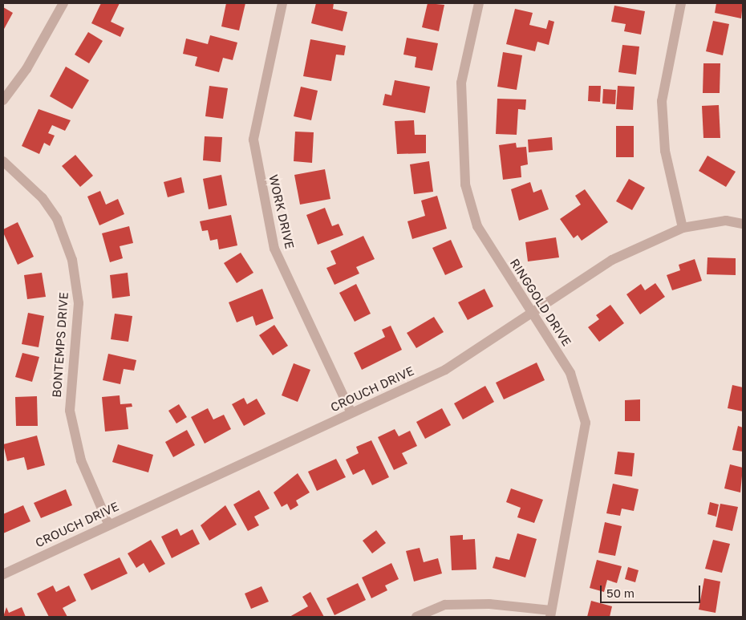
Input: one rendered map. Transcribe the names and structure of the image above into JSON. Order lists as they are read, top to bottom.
{
  "streets": {
    "street": [
      "WORK DRIVE",
      "RINGGOLD DRIVE",
      "BONTEMPS DRIVE",
      "CROUCH DRIVE"
    ]
  },
  "crossings": [
    ["WORK DRIVE", "CROUCH DRIVE"],
    ["RINGGOLD DRIVE", "CROUCH DRIVE"],
    ["BONTEMPS DRIVE", "CROUCH DRIVE"]
  ],
  "scale_bar": "50 m"
}
